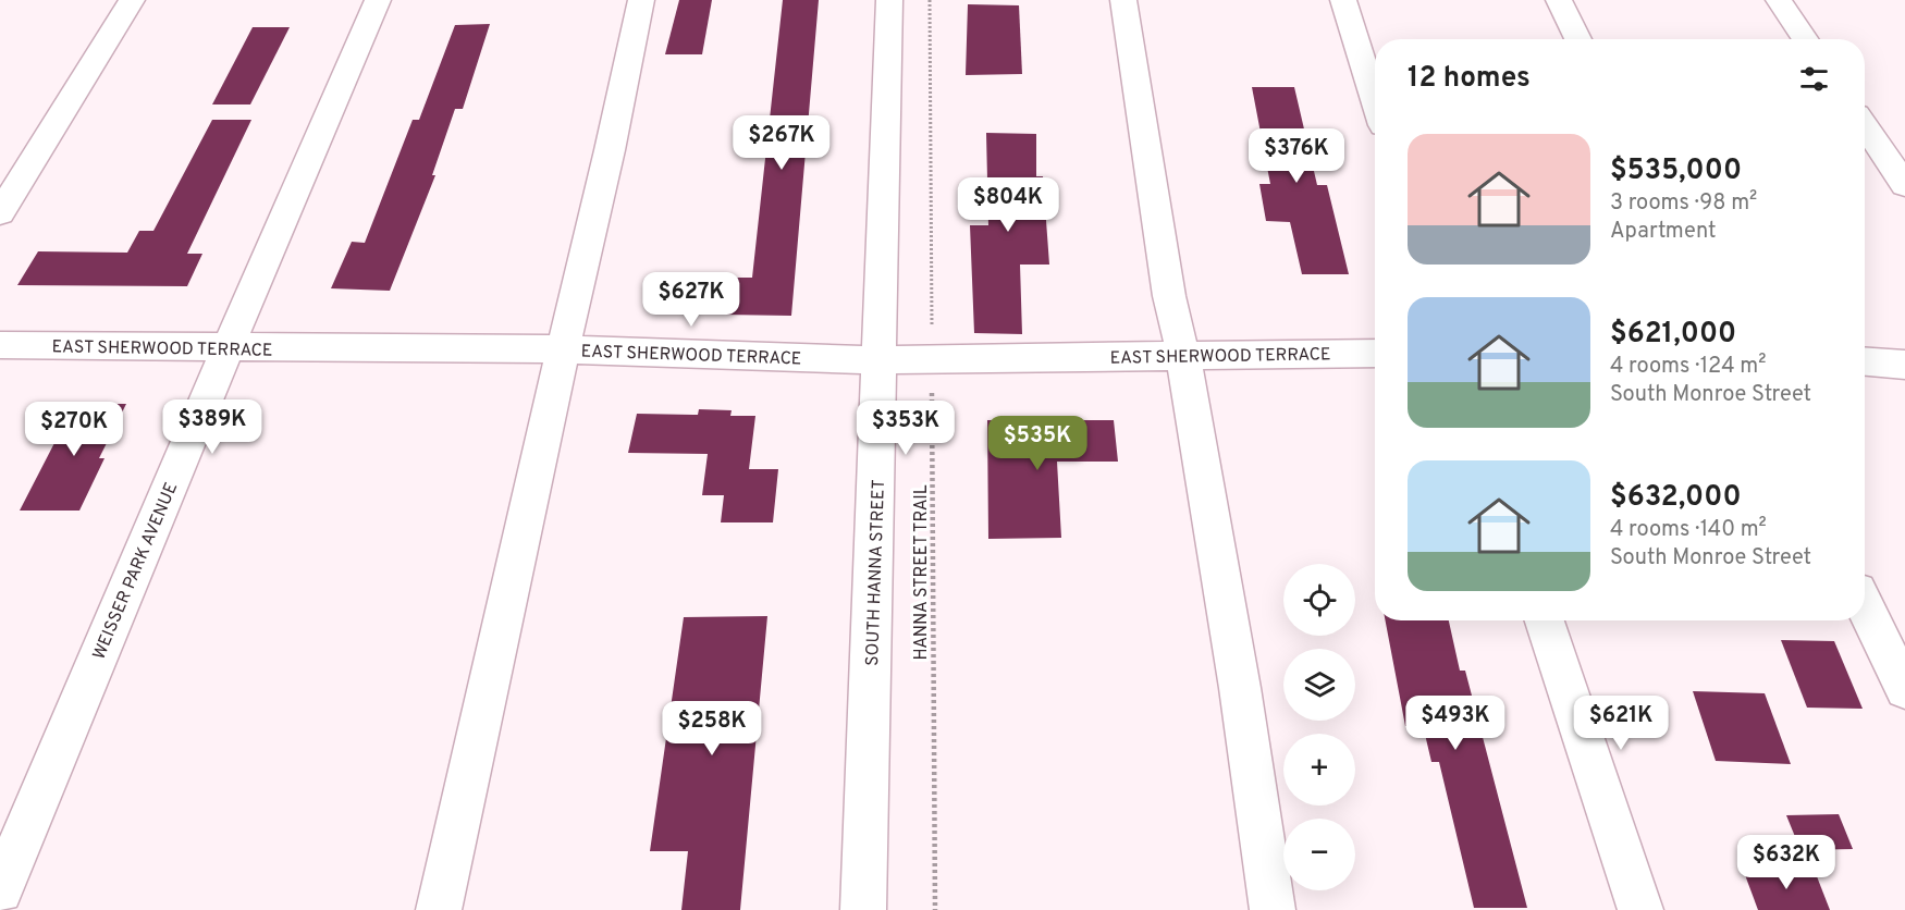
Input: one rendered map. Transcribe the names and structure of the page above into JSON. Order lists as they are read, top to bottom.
{
  "streets": {
    "street": ["EAST SHERWOOD TERRACE", "WEISSER PARK AVENUE", "SOUTH HANNA STREET"],
    "path": ["HANNA STREET TRAIL"]
  },
  "crossings": [
    ["EAST SHERWOOD TERRACE", "WEISSER PARK AVENUE"],
    ["EAST SHERWOOD TERRACE", "SOUTH HANNA STREET"],
    ["EAST SHERWOOD TERRACE", "HANNA STREET TRAIL"]
  ],
  "page": {
    "heading": "12 homes",
    "price": [
      "$267K",
      "$376K",
      "$804K",
      "$627K",
      "$389K",
      "$353K",
      "$270K",
      "$535K",
      "$493K",
      "$621K",
      "$258K",
      "$632K"
    ],
    "list": [
      {
        "name": "$535,000",
        "note": "3 rooms · 98 m² · Apartment"
      },
      {
        "name": "$621,000",
        "note": "4 rooms · 124 m² · South Monroe Street"
      },
      {
        "name": "$632,000",
        "note": "4 rooms · 140 m² · South Monroe Street"
      }
    ],
    "map_buttons": ["+", "−"]
  }
}
